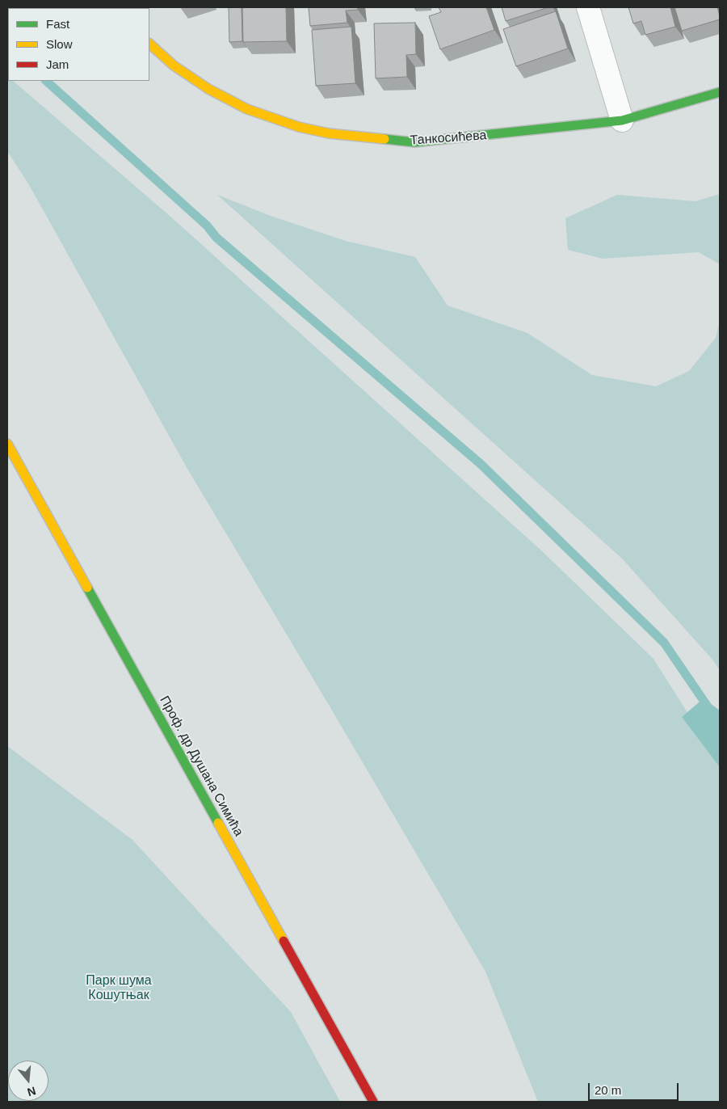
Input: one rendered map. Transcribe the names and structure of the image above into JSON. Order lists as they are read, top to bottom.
{
  "streets": {
    "street": ["Танкосићева", "Проф. др Душана Симића"]
  },
  "parks": ["Парк шума Кошутњак"],
  "legend": ["Fast", "Slow", "Jam"],
  "scale_bar": "20 m",
  "north": "bottom"
}
